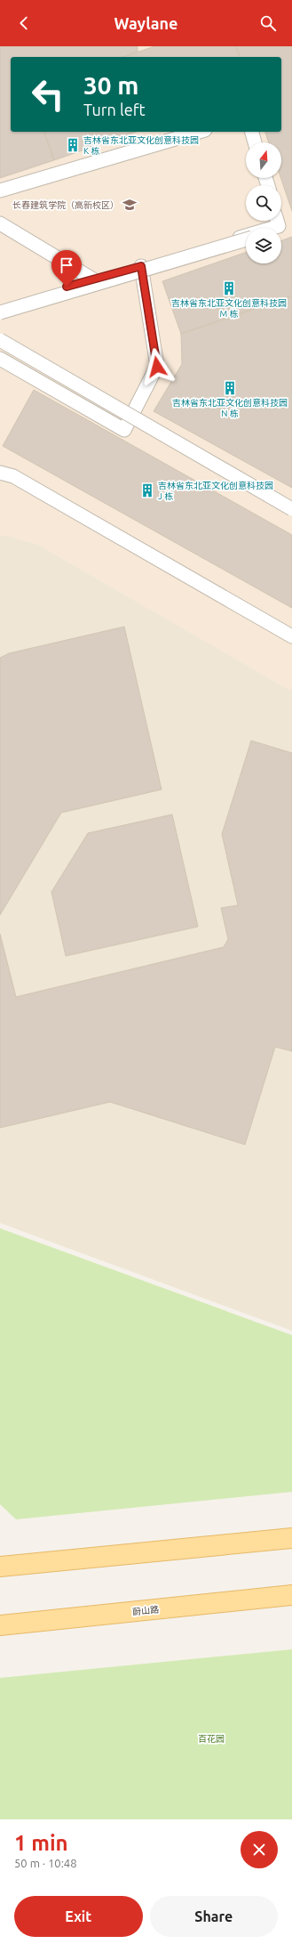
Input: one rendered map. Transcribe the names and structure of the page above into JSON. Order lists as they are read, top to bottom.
{
  "streets": {
    "main road": ["蔚山路"]
  },
  "parks": ["百花园"],
  "places": {
    "building": [
      "吉林省东北亚文化创意科技园 K 栋",
      "吉林省东北亚文化创意科技园 M 栋",
      "吉林省东北亚文化创意科技园 N 栋",
      "吉林省东北亚文化创意科技园 J 栋"
    ],
    "school or university": ["长春建筑学院（高新校区）"]
  },
  "north": "top",
  "page": {
    "header": "Waylane",
    "turn": ["30 m", "Turn left"],
    "heading": ["1 min", "50 m · 10:48"],
    "buttons": ["Exit", "Share"]
  }
}
